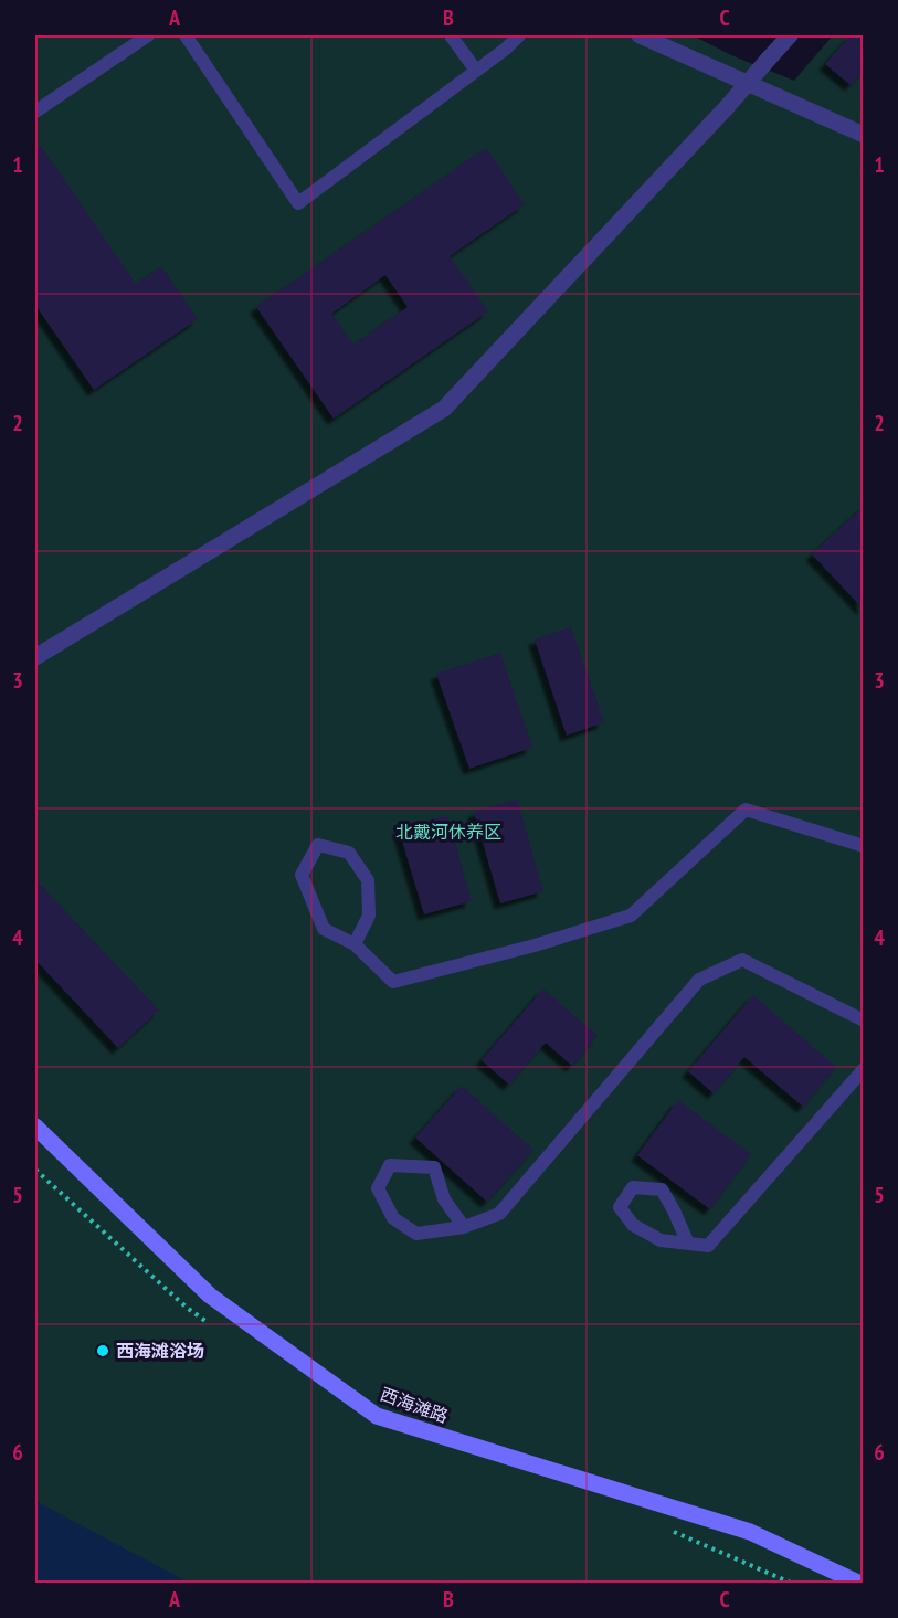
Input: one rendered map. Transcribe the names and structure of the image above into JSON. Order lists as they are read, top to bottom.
{
  "streets": {
    "main road": ["西海滩路"]
  },
  "parks": ["北戴河休养区"],
  "places": ["西海滩浴场"],
  "grid": {
    "columns": ["A", "B", "C"],
    "rows": [
      "1",
      "2",
      "3",
      "4",
      "5",
      "6"
    ]
  }
}
